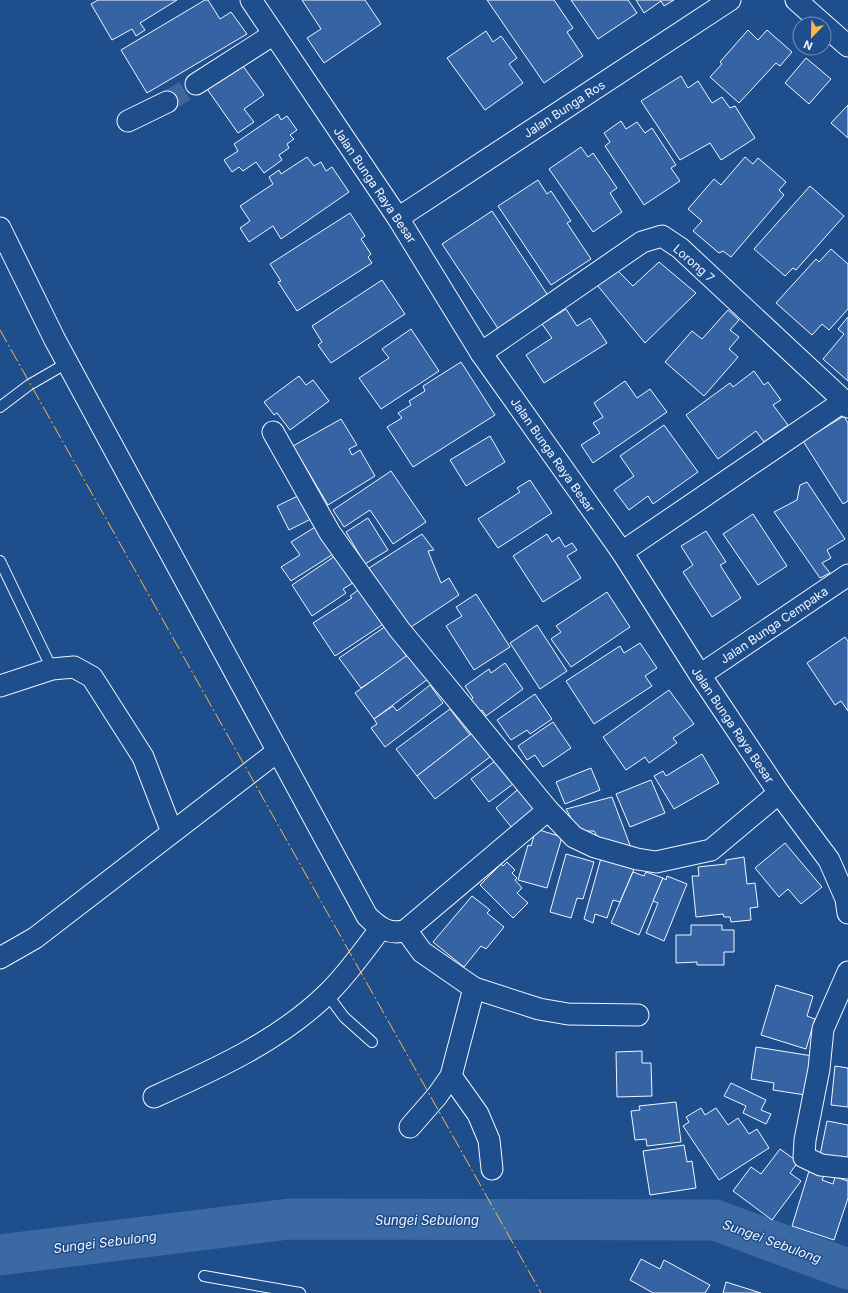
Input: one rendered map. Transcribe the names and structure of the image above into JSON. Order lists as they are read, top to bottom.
{
  "streets": {
    "street": [
      "Jalan Bunga Ros",
      "Jalan Bunga Raya Besar",
      "Lorong 7",
      "Jalan Bunga Cempaka"
    ]
  },
  "crossings": [
    ["Jalan Bunga Ros", "Jalan Bunga Raya Besar"],
    ["Jalan Bunga Raya Besar", "Lorong 7"],
    ["Jalan Bunga Raya Besar", "Jalan Bunga Cempaka"]
  ],
  "water": ["Sungei Sebulong"],
  "north": "bottom left"
}
